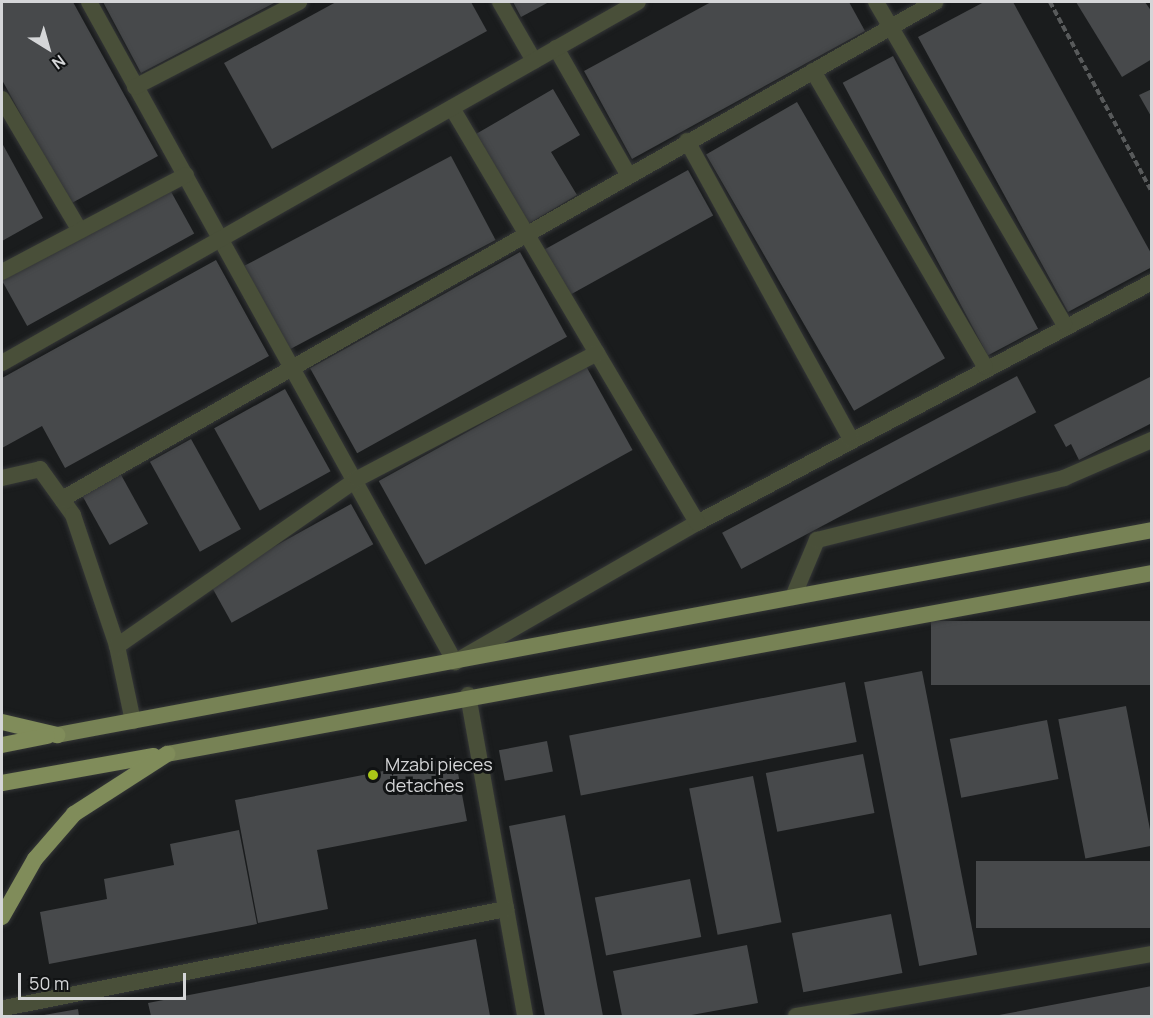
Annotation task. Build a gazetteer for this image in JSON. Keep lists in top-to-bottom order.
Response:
{
  "places": ["Mzabi pieces detaches"],
  "scale_bar": "50 m",
  "north": "bottom right"
}
